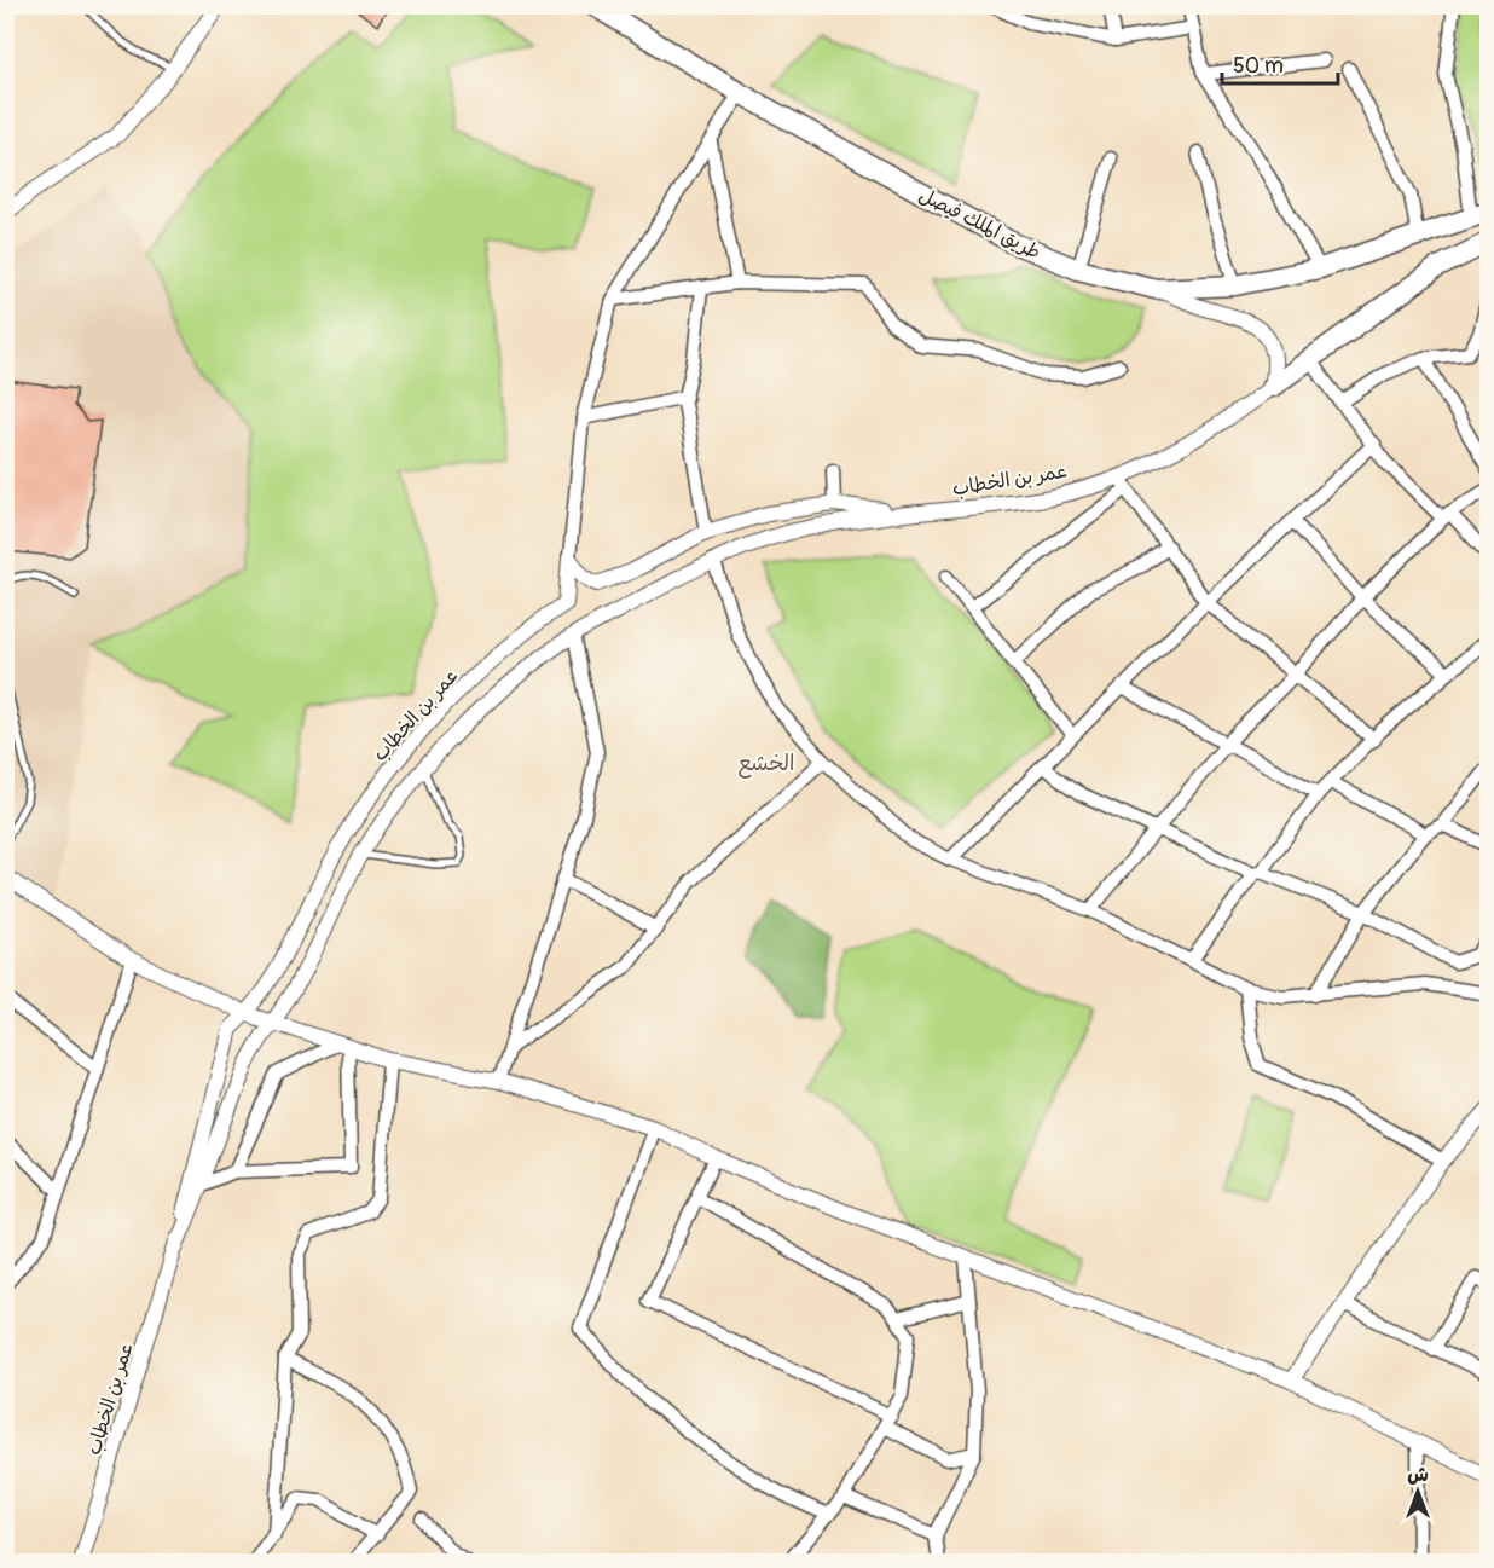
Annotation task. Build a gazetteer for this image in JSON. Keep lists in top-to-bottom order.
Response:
{
  "streets": {
    "main road": ["طريق الملك فيصل"],
    "street": ["عمر بن الخطاب"]
  },
  "districts": ["الخشع"],
  "scale_bar": "50 m",
  "north": "top"
}
